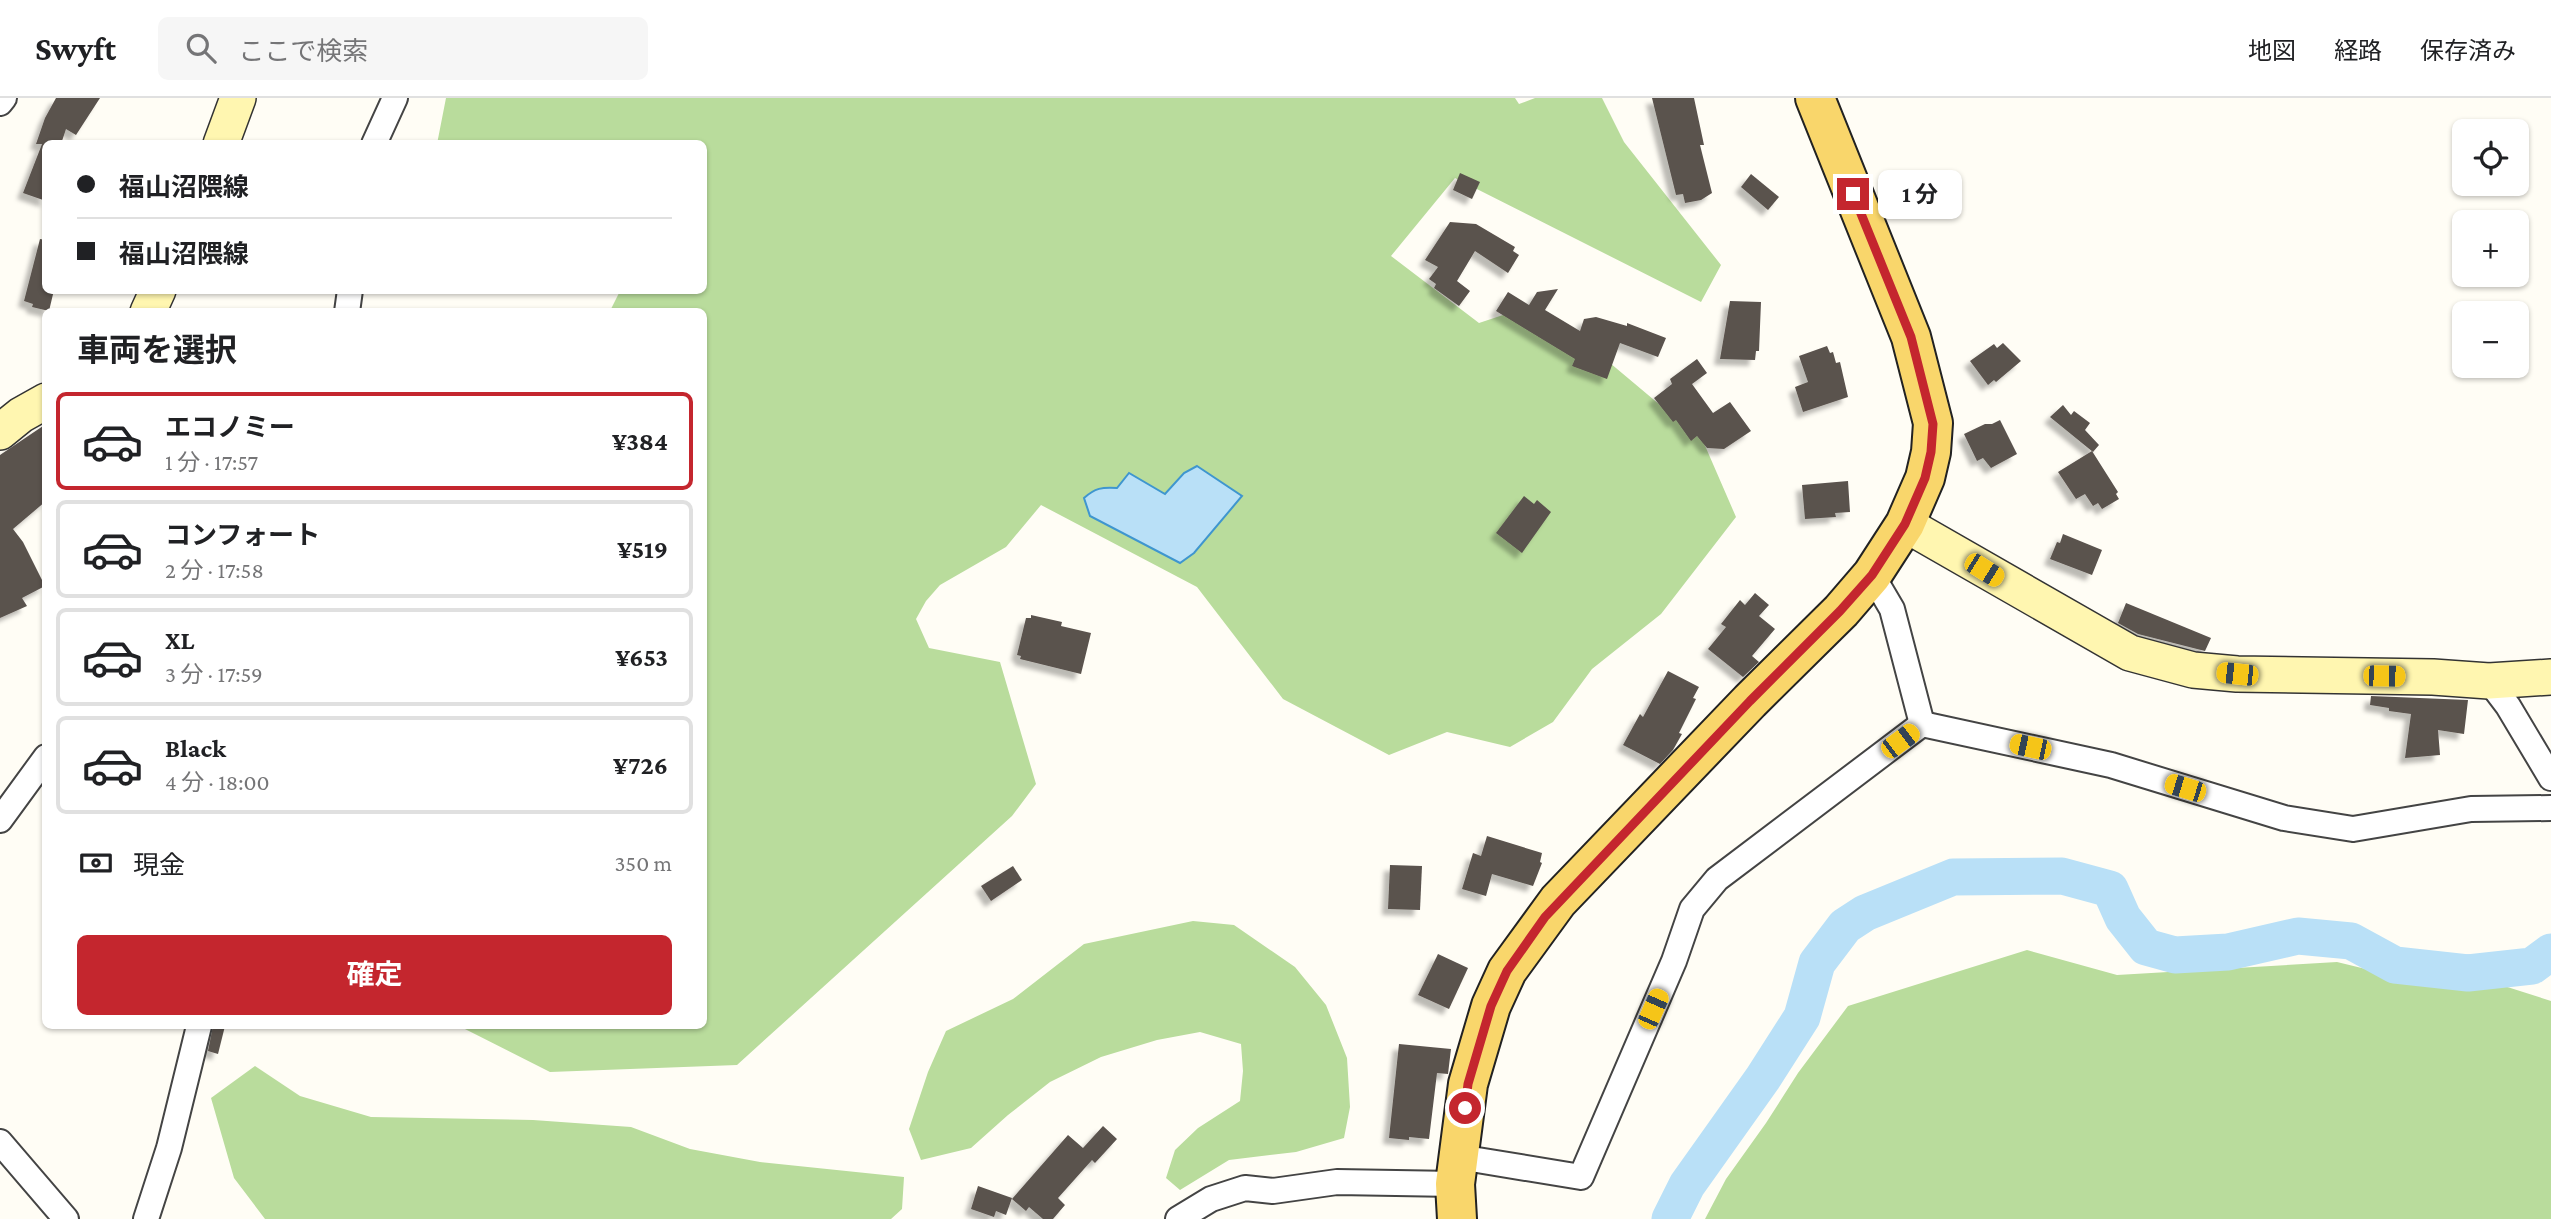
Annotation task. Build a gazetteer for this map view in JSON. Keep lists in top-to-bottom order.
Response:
{
  "page": {
    "header": "Swyft",
    "search": "ここで検索",
    "nav": ["地図", "経路", "保存済み"],
    "map_buttons": ["+", "−"],
    "banner": ["福山沼隈線", "福山沼隈線"],
    "bubble": "1 分",
    "heading": "車両を選択",
    "list": [
      {
        "name": "エコノミー",
        "note": "1 分 · 17:57",
        "value": "¥384"
      },
      {
        "name": "コンフォート",
        "note": "2 分 · 17:58",
        "value": "¥519"
      },
      {
        "name": "XL",
        "note": "3 分 · 17:59",
        "value": "¥653"
      },
      {
        "name": "Black",
        "note": "4 分 · 18:00",
        "value": "¥726"
      }
    ],
    "pay": ["現金", "350 m"],
    "buttons": "確定"
  }
}
